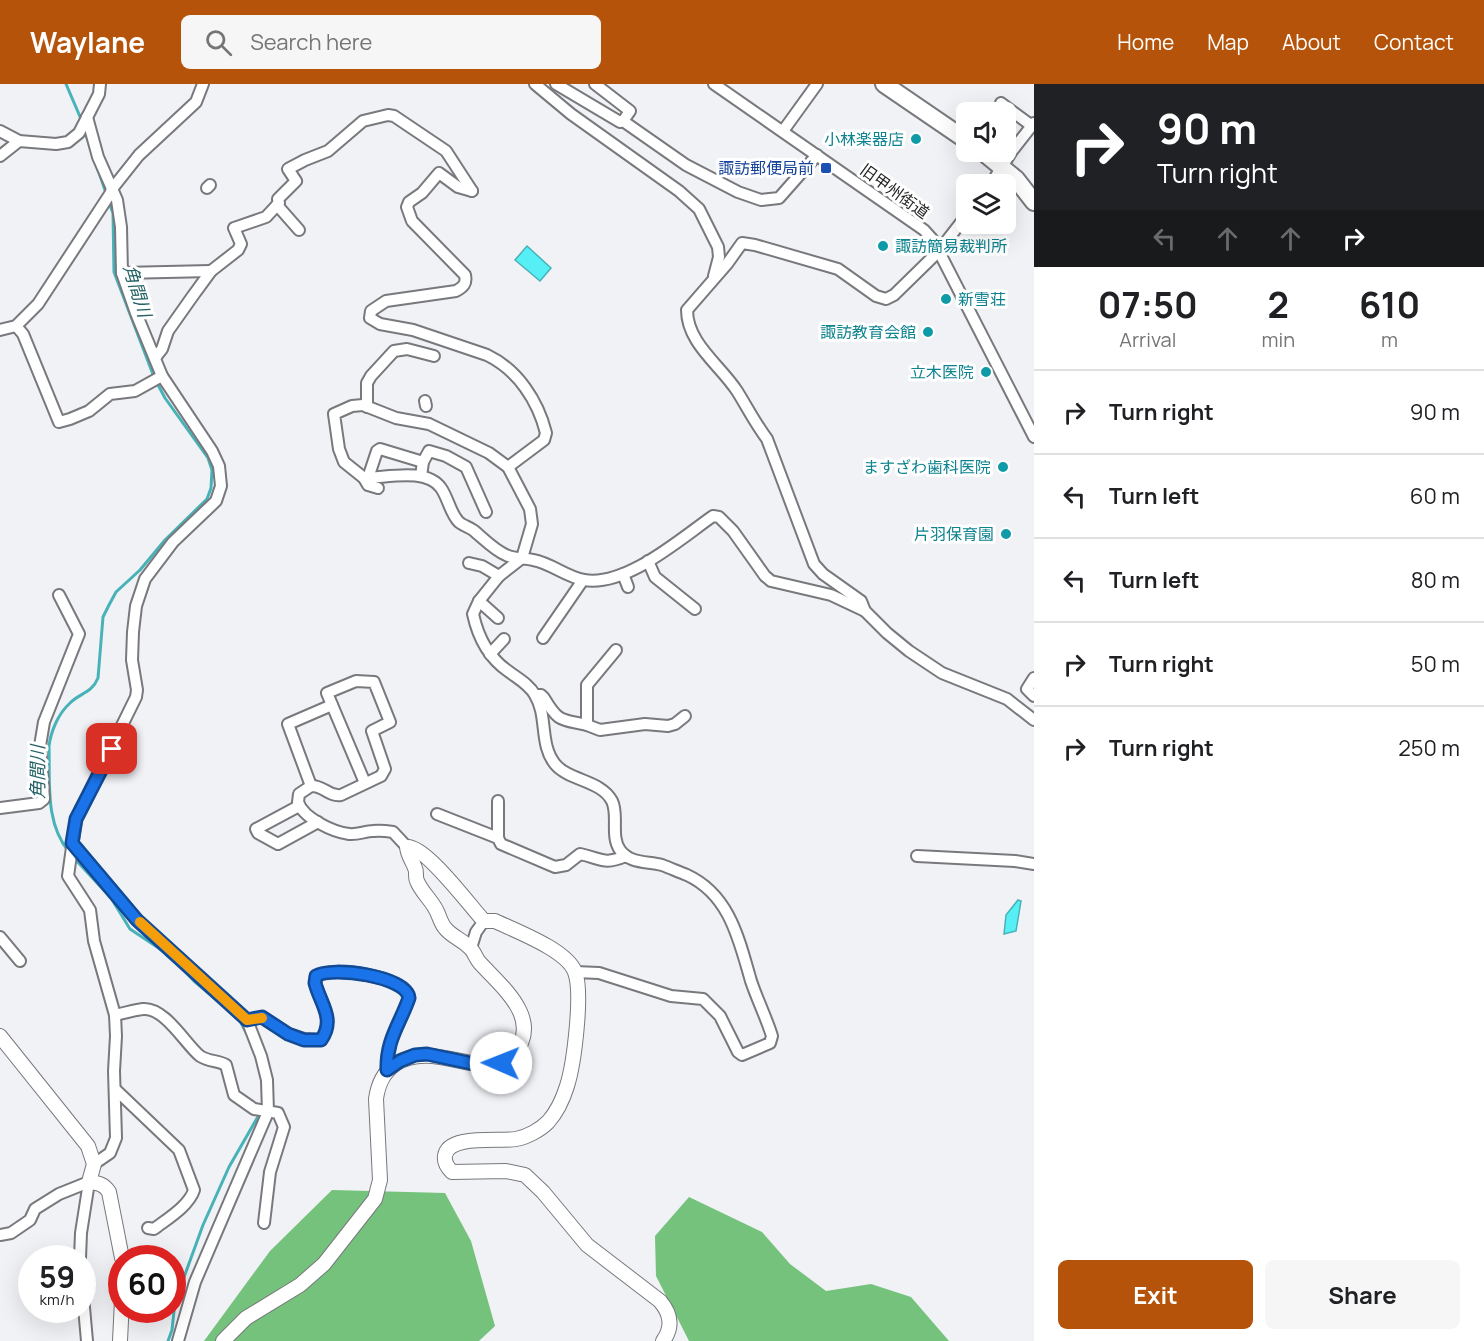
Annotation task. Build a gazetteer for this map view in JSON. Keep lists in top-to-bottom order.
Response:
{
  "streets": {
    "street": ["旧甲州街道"]
  },
  "water": ["角間川"],
  "places": {
    "other": [
      "小林楽器店",
      "諏訪簡易裁判所",
      "新雪荘",
      "諏訪教育会館",
      "立木医院",
      "ますざわ歯科医院",
      "片羽保育園"
    ],
    "transit": ["諏訪郵便局前"]
  },
  "page": {
    "header": "Waylane",
    "search": "Search here",
    "nav": [
      "Home",
      "Map",
      "About",
      "Contact"
    ],
    "turn": ["90 m", "Turn right"],
    "eta": [
      "07:50",
      "Arrival",
      "2",
      "min",
      "610",
      "m"
    ],
    "list": [
      {
        "name": "Turn right",
        "value": "90 m"
      },
      {
        "name": "Turn left",
        "value": "60 m"
      },
      {
        "name": "Turn left",
        "value": "80 m"
      },
      {
        "name": "Turn right",
        "value": "50 m"
      },
      {
        "name": "Turn right",
        "value": "250 m"
      }
    ],
    "speed": "59 km/h",
    "limit": "60",
    "buttons": ["Exit", "Share"]
  }
}
